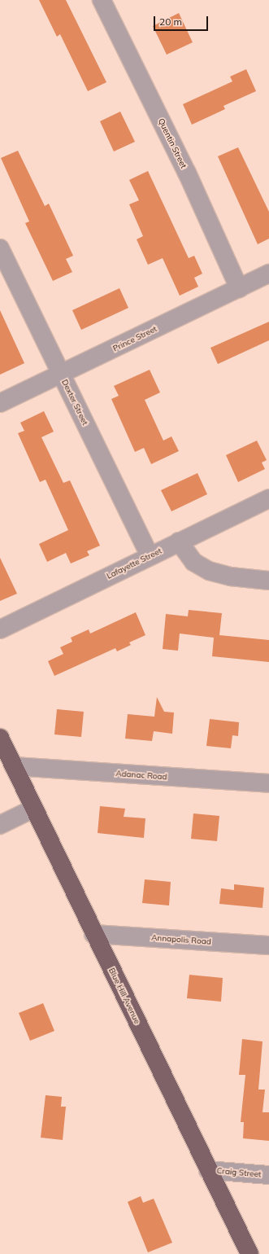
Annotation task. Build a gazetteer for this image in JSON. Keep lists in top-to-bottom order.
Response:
{
  "streets": {
    "highway": ["Blue Hill Avenue"],
    "street": [
      "Quentin Street",
      "Prince Street",
      "Dexter Street",
      "Lafayette Street",
      "Adanac Road",
      "Annapolis Road",
      "Craig Street"
    ]
  },
  "crossings": [
    ["Quentin Street", "Prince Street"],
    ["Prince Street", "Dexter Street"],
    ["Dexter Street", "Lafayette Street"],
    ["Adanac Road", "Blue Hill Avenue"],
    ["Annapolis Road", "Blue Hill Avenue"],
    ["Blue Hill Avenue", "Craig Street"]
  ],
  "scale_bar": "20 m"
}
